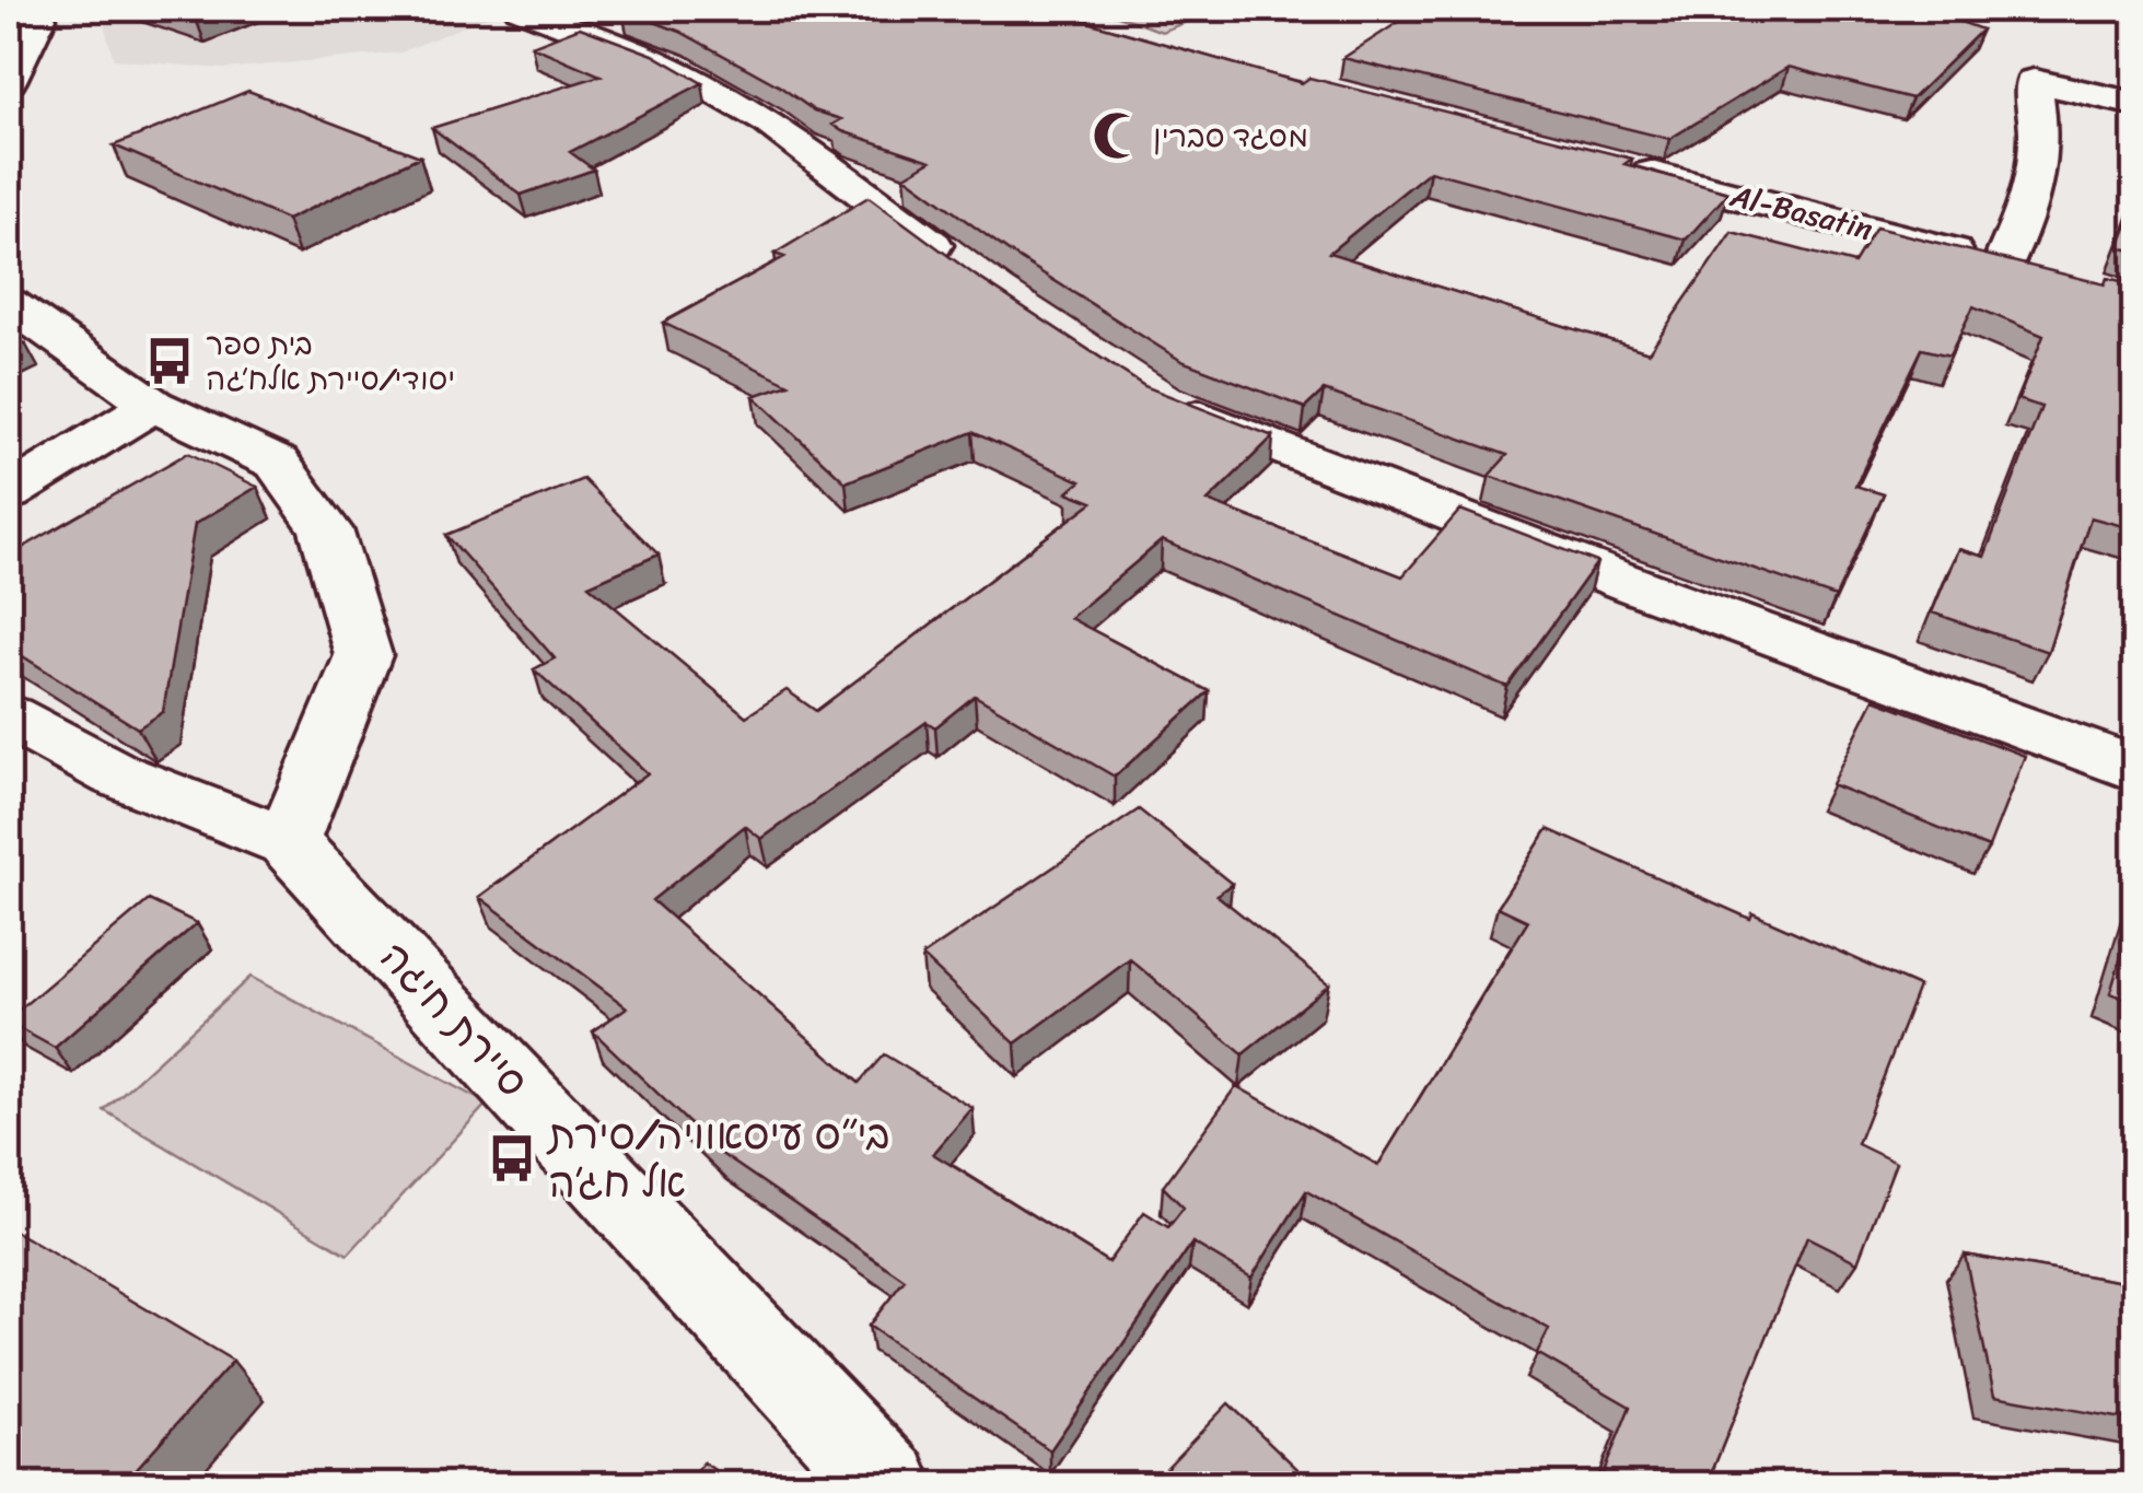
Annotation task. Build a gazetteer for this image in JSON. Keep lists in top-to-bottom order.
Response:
{
  "streets": {
    "street": ["Al-Basatin", "סיירת חיגה"]
  },
  "places": {
    "mosque": ["מסגד סברין"],
    "bus stop": ["בית ספר יסודי/סיירת אלח׳גה", "בי״ס עיסאוויה/סירת אל חג׳ה"]
  }
}
